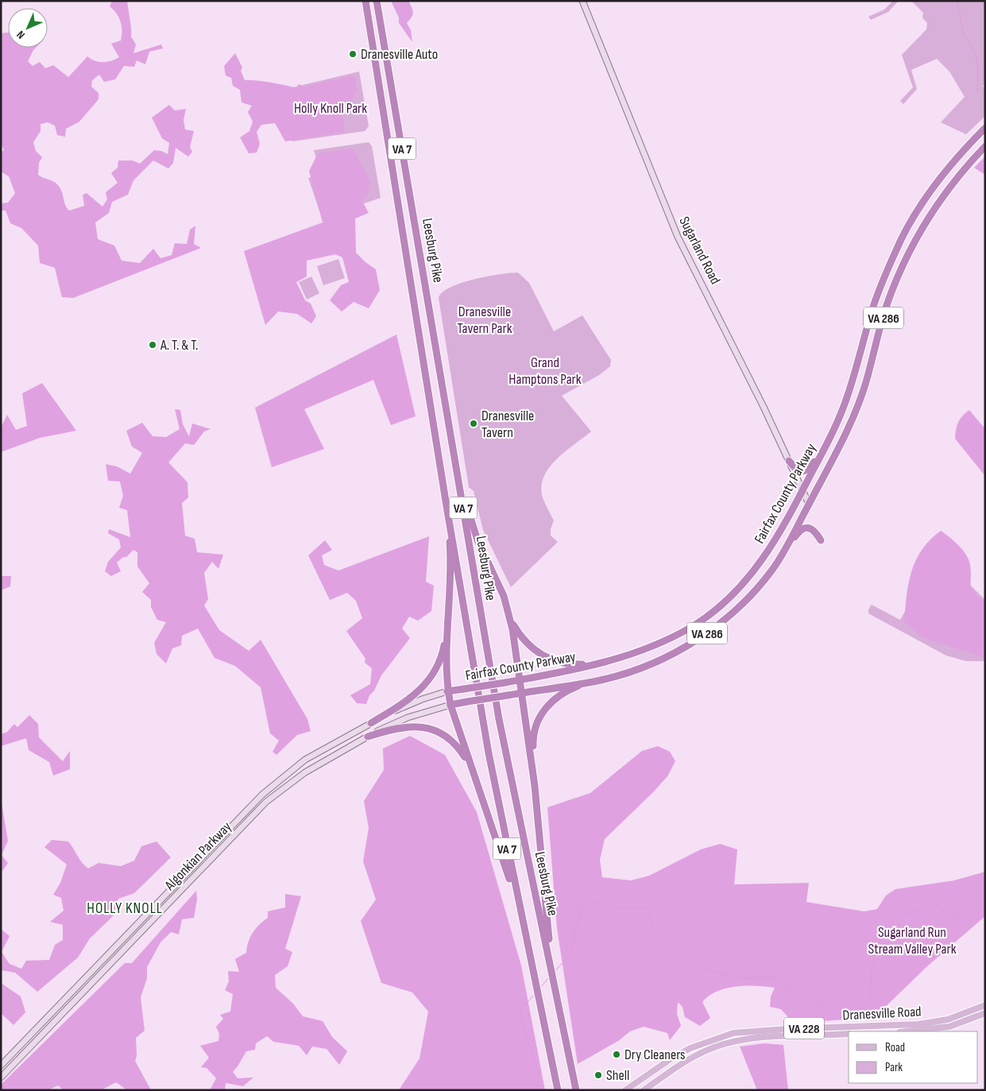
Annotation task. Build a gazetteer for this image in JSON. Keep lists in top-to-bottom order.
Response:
{
  "streets": {
    "highway": [
      "VA 7",
      "Leesburg Pike",
      "VA 286",
      "Fairfax County Parkway"
    ],
    "main road": [
      "Sugarland Road",
      "Algonkian Parkway",
      "Dranesville Road",
      "VA 228"
    ]
  },
  "crossings": [
    ["Sugarland Road", "Fairfax County Parkway"],
    ["Fairfax County Parkway", "Algonkian Parkway"]
  ],
  "districts": ["HOLLY KNOLL"],
  "parks": [
    "Holly Knoll Park",
    "Dranesville Tavern Park",
    "Grand Hamptons Park",
    "Sugarland Run Stream Valley Park"
  ],
  "places": [
    "Dranesville Auto",
    "A. T. & T.",
    "Dranesville Tavern",
    "Dry Cleaners",
    "Shell"
  ],
  "legend": ["Road", "Park"],
  "north": "bottom left"
}
